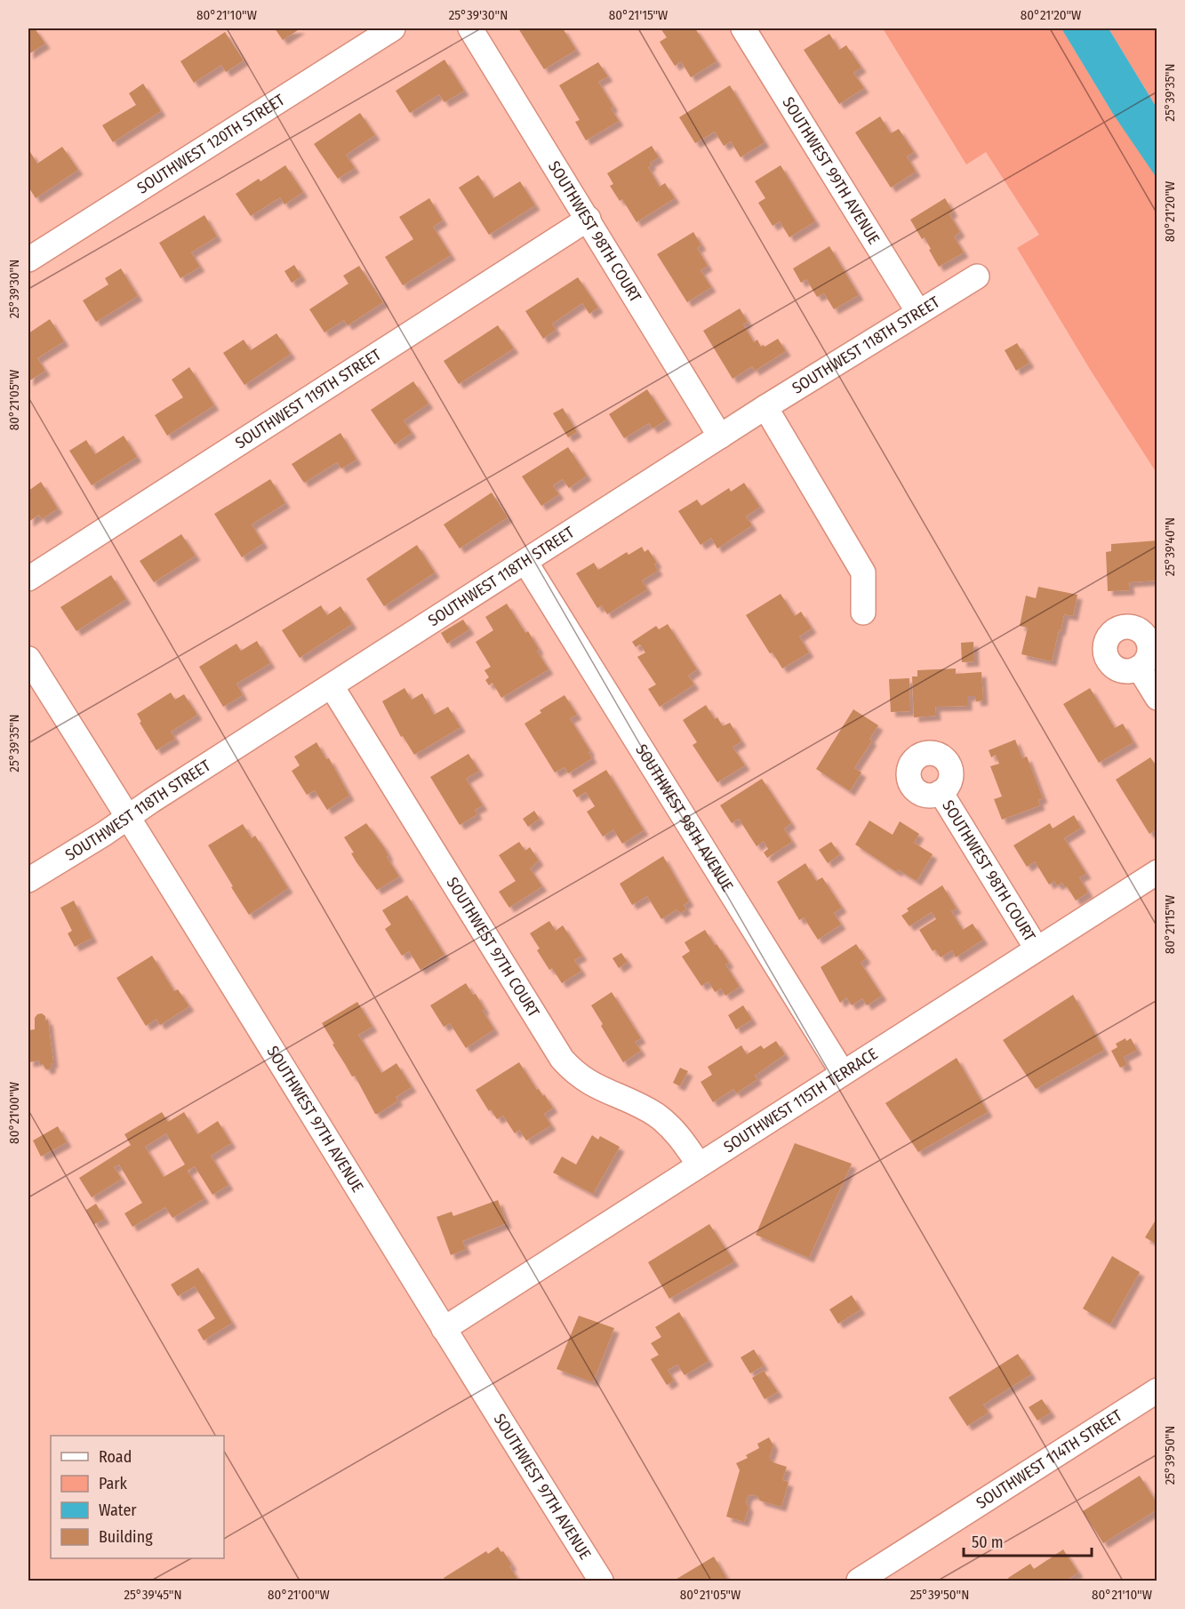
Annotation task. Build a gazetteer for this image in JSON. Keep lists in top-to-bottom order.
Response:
{
  "streets": {
    "street": [
      "SOUTHWEST 120TH STREET",
      "SOUTHWEST 99TH AVENUE",
      "SOUTHWEST 98TH COURT",
      "SOUTHWEST 118TH STREET",
      "SOUTHWEST 119TH STREET",
      "SOUTHWEST 98TH AVENUE",
      "SOUTHWEST 97TH COURT",
      "SOUTHWEST 115TH TERRACE",
      "SOUTHWEST 97TH AVENUE",
      "SOUTHWEST 114TH STREET"
    ]
  },
  "crossings": [
    ["SOUTHWEST 99TH AVENUE", "SOUTHWEST 118TH STREET"],
    ["SOUTHWEST 98TH COURT", "SOUTHWEST 118TH STREET"],
    ["SOUTHWEST 98TH COURT", "SOUTHWEST 119TH STREET"],
    ["SOUTHWEST 98TH COURT", "SOUTHWEST 115TH TERRACE"],
    ["SOUTHWEST 118TH STREET", "SOUTHWEST 98TH AVENUE"],
    ["SOUTHWEST 118TH STREET", "SOUTHWEST 97TH COURT"],
    ["SOUTHWEST 118TH STREET", "SOUTHWEST 97TH AVENUE"],
    ["SOUTHWEST 98TH AVENUE", "SOUTHWEST 115TH TERRACE"],
    ["SOUTHWEST 97TH COURT", "SOUTHWEST 115TH TERRACE"],
    ["SOUTHWEST 115TH TERRACE", "SOUTHWEST 97TH AVENUE"]
  ],
  "legend": [
    "Road",
    "Park",
    "Water",
    "Building"
  ],
  "scale_bar": "50 m",
  "coordinates": [
    "80°21'10\"W",
    "25°39'30\"N",
    "80°21'15\"W",
    "80°21'20\"W",
    "25°39'35\"N",
    "80°21'05\"W",
    "25°39'40\"N",
    "80°21'00\"W",
    "25°39'50\"N",
    "25°39'45\"N"
  ]
}
